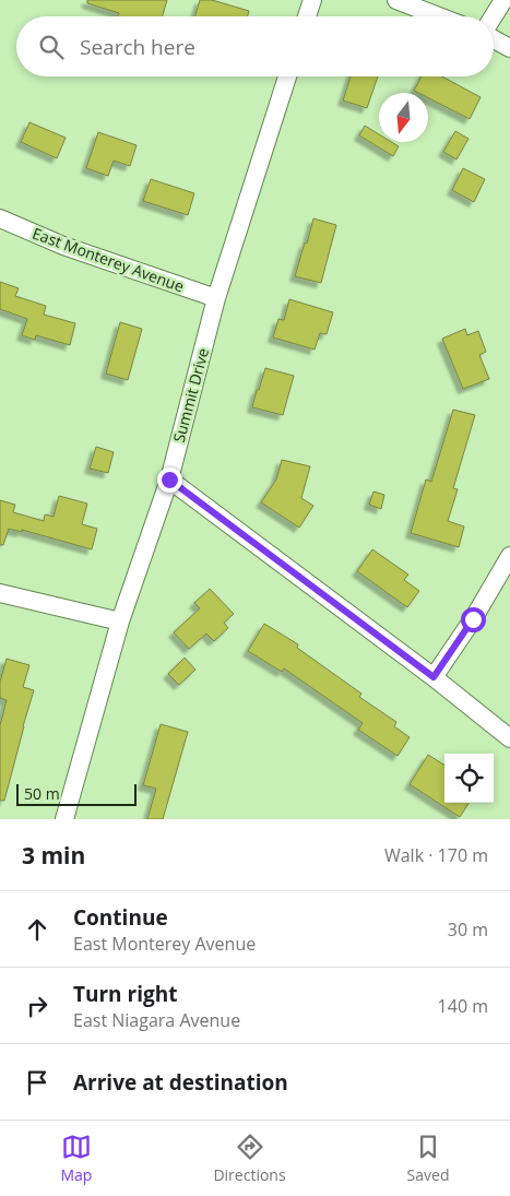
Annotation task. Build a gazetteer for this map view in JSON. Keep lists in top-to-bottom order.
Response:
{
  "streets": {
    "street": ["East Monterey Avenue", "Summit Drive"]
  },
  "crossings": [
    ["East Monterey Avenue", "Summit Drive"]
  ],
  "scale_bar": "50 m",
  "north": "bottom",
  "page": {
    "search": "Search here",
    "scale": "50 m",
    "heading": ["3 min", "Walk · 170 m"],
    "list": [
      ["Continue", "East Monterey Avenue", "30 m"],
      ["Turn right", "East Niagara Avenue", "140 m"],
      "Arrive at destination"
    ],
    "nav": ["Map", "Directions", "Saved"]
  }
}
